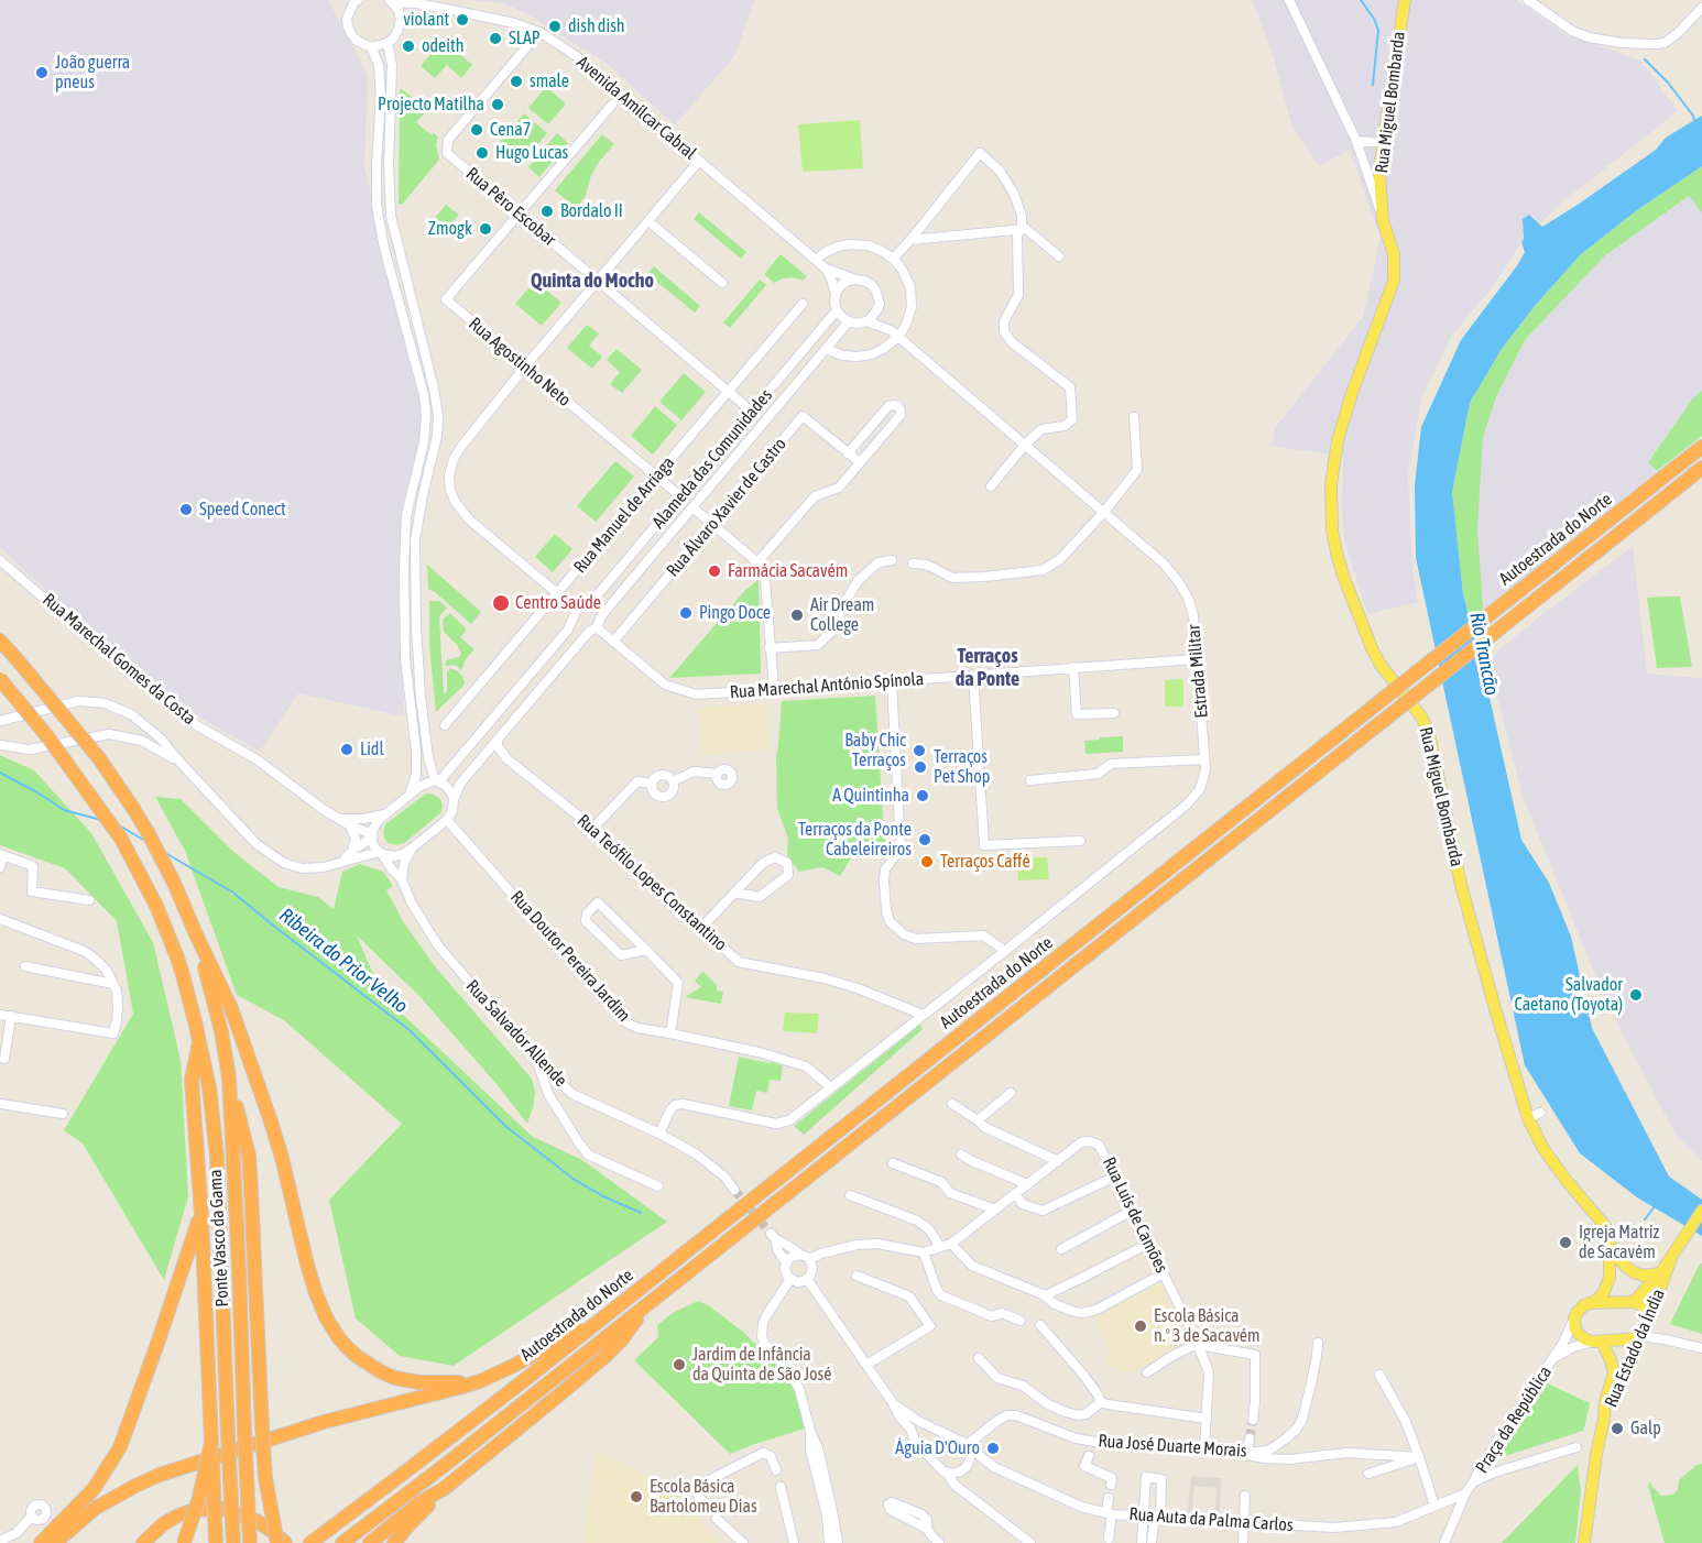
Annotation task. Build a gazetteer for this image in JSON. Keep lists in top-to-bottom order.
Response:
{
  "streets": {
    "highway": ["Autoestrada do Norte", "Ponte Vasco da Gama"],
    "main road": ["Rua Miguel Bombarda", "Rua Estado da Índia", "Praça da República"],
    "street": [
      "Avenida Amílcar Cabral",
      "Rua Pêro Escobar",
      "Rua Agostinho Neto",
      "Alameda das Comunidades",
      "Rua Álvaro Xavier de Castro",
      "Rua Manuel de Arriaga",
      "Rua Marechal Gomes da Costa",
      "Estrada Militar",
      "Rua Marechal António Spínola",
      "Rua Teófilo Lopes Constantino",
      "Rua Doutor Pereira Jardim",
      "Rua Salvador Allende",
      "Rua Luís de Camões",
      "Rua José Duarte Morais",
      "Rua Auta da Palma Carlos"
    ]
  },
  "crossings": [
    ["Rua Miguel Bombarda", "Praça da República"],
    ["Avenida Amílcar Cabral", "Rua Pêro Escobar"],
    ["Rua Pêro Escobar", "Rua Agostinho Neto"],
    ["Rua Pêro Escobar", "Alameda das Comunidades"],
    ["Rua Pêro Escobar", "Rua Manuel de Arriaga"],
    ["Rua Agostinho Neto", "Alameda das Comunidades"],
    ["Rua Agostinho Neto", "Rua Manuel de Arriaga"],
    ["Alameda das Comunidades", "Estrada Militar"],
    ["Alameda das Comunidades", "Rua Marechal António Spínola"],
    ["Alameda das Comunidades", "Rua Teófilo Lopes Constantino"],
    ["Alameda das Comunidades", "Rua Doutor Pereira Jardim"],
    ["Rua Álvaro Xavier de Castro", "Rua Marechal António Spínola"],
    ["Rua Marechal Gomes da Costa", "Rua Salvador Allende"],
    ["Estrada Militar", "Rua Marechal António Spínola"],
    ["Estrada Militar", "Rua Teófilo Lopes Constantino"],
    ["Estrada Militar", "Rua Doutor Pereira Jardim"],
    ["Estrada Militar", "Rua Salvador Allende"],
    ["Rua Luís de Camões", "Rua José Duarte Morais"],
    ["Rua Estado da Índia", "Praça da República"],
    ["Praça da República", "Rua Auta da Palma Carlos"],
    ["Rua José Duarte Morais", "Rua Auta da Palma Carlos"]
  ],
  "districts": ["Quinta do Mocho", "Terraços da Ponte"],
  "water": ["Rio Trancão", "Ribeira do Prior Velho"],
  "places": [
    "violant",
    "dish dish",
    "SLAP",
    "odeith",
    "João guerra pneus",
    "smale",
    "Projecto Matilha",
    "Cena7",
    "Hugo Lucas",
    "Bordalo II",
    "Zmogk",
    "Speed Conect",
    "Farmácia Sacavém",
    "Centro Saúde",
    "Pingo Doce",
    "Air Dream College",
    "Lidl",
    "Baby Chic Terraços",
    "Terraços Pet Shop",
    "A Quintinha",
    "Terraços da Ponte Cabeleireiros",
    "Terraços Caffé",
    "Salvador Caetano (Toyota)",
    "Igreja Matriz de Sacavém",
    "Escola Básica n.º 3 de Sacavém",
    "Jardim de Infância da Quinta de São José",
    "Galp",
    "Águia D'Ouro",
    "Escola Básica Bartolomeu Dias"
  ]
}
